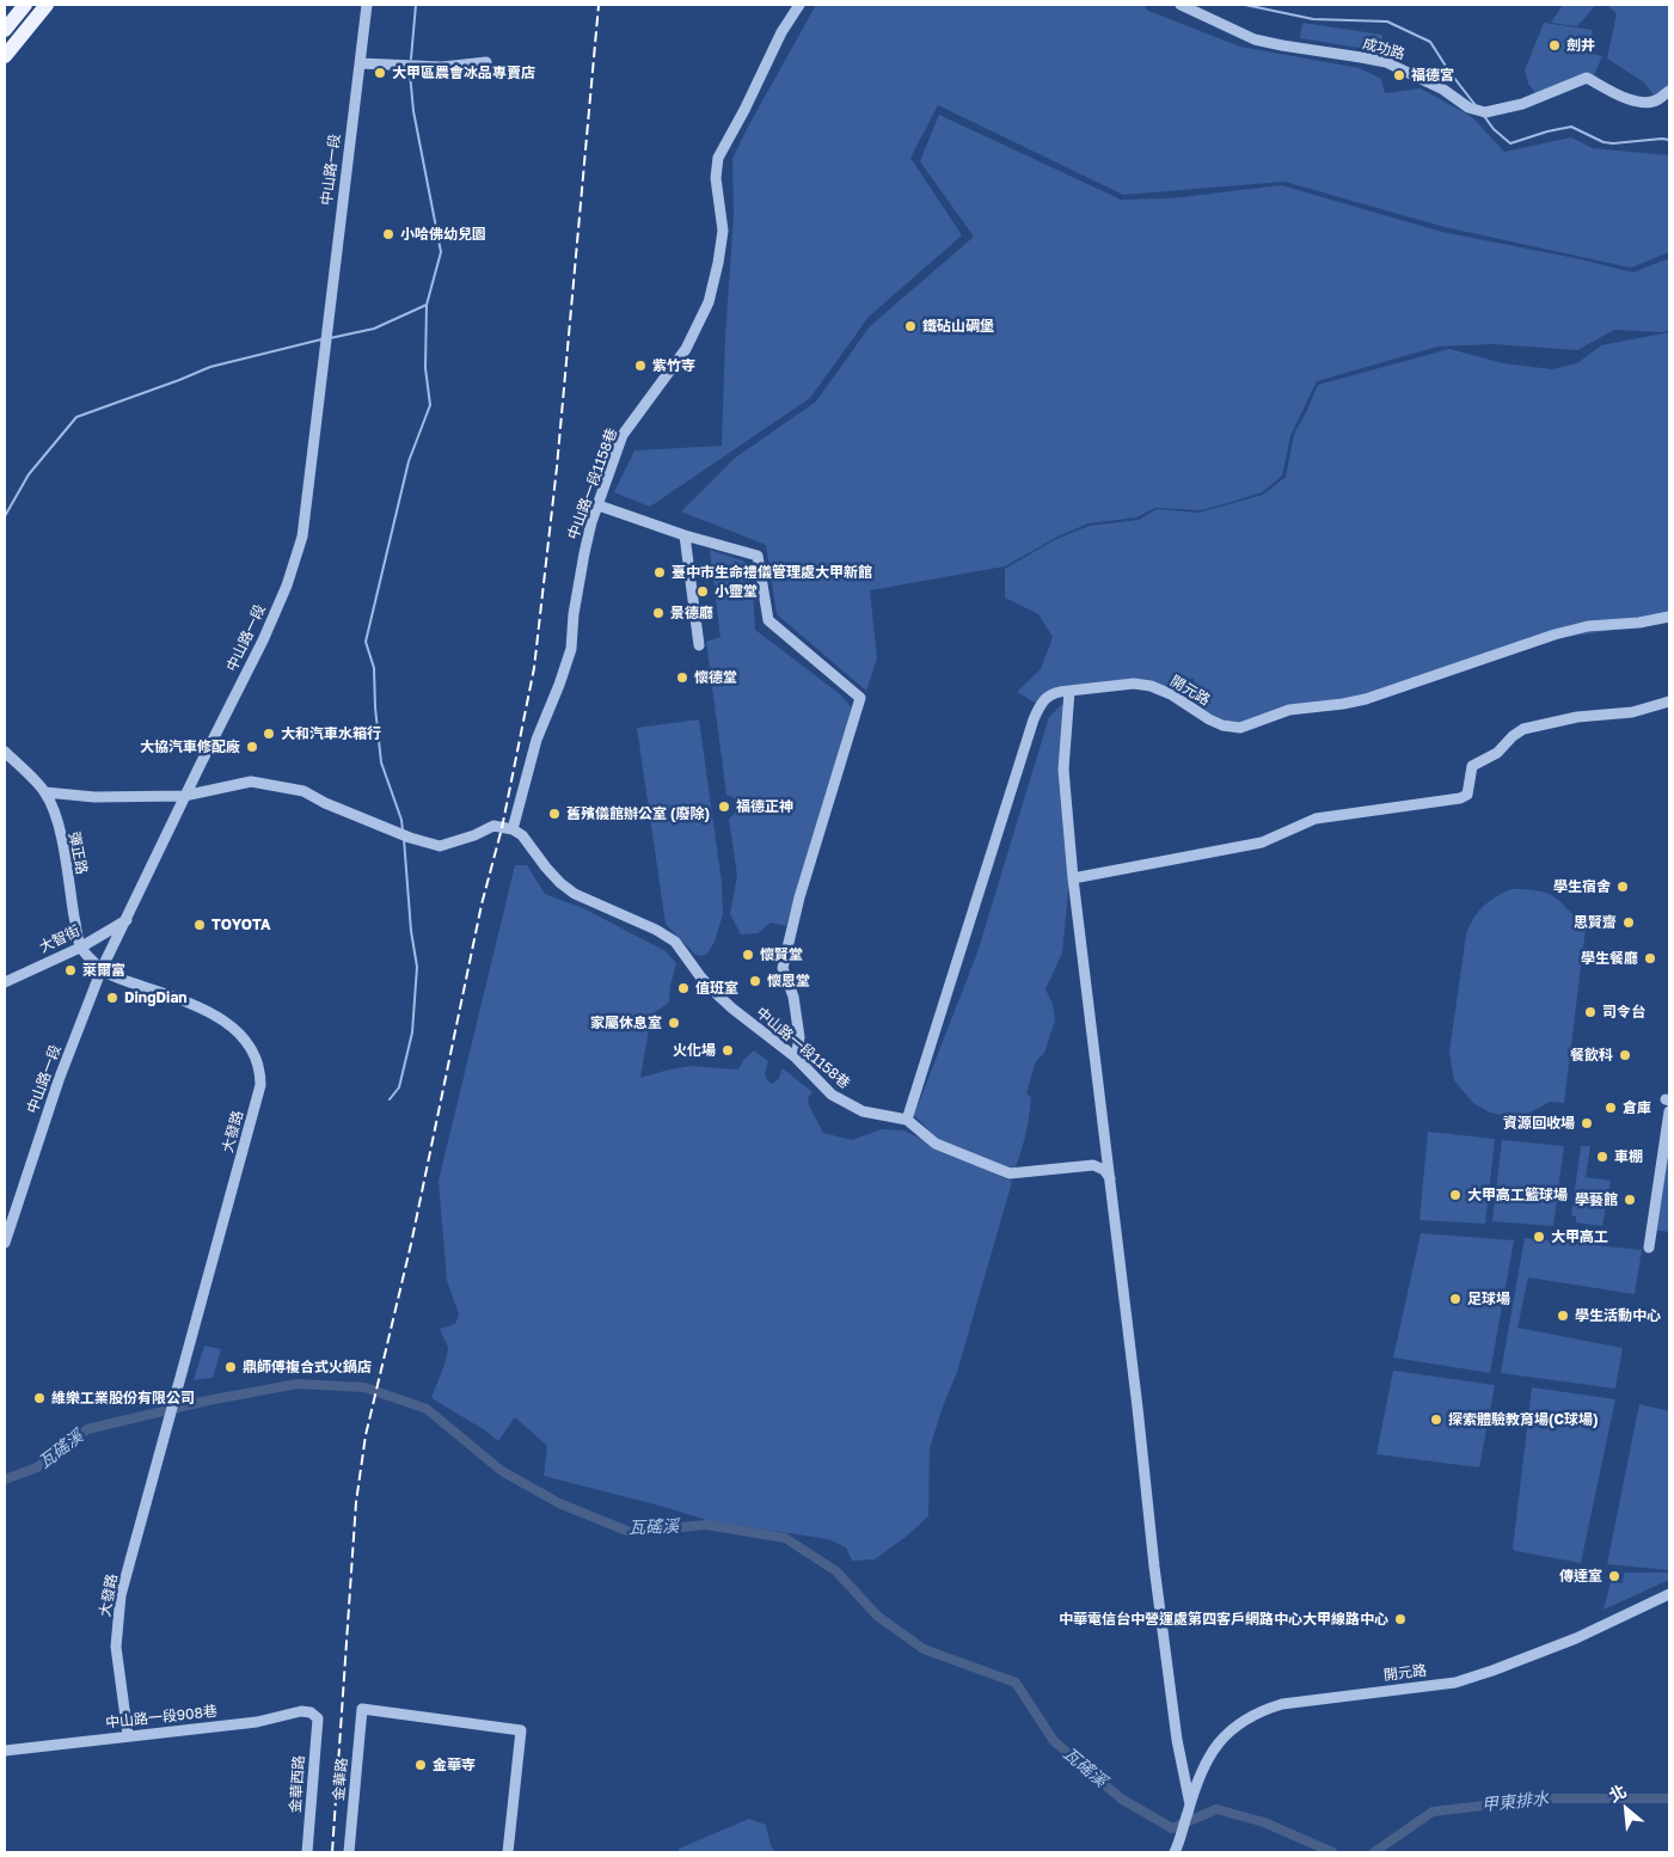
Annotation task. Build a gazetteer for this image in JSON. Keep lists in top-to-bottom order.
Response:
{
  "streets": {
    "street": [
      "成功路",
      "中山路一段",
      "中山路一段1158巷",
      "開元路",
      "彈正路",
      "大智街",
      "大發路",
      "中山路一段908巷",
      "金華路",
      "金華西路"
    ]
  },
  "crossings": [
    ["中山路一段", "大智街"],
    ["中山路一段", "大發路"],
    ["中山路一段1158巷", "開元路"],
    ["彈正路", "大智街"],
    ["大發路", "中山路一段908巷"],
    ["中山路一段908巷", "金華西路"]
  ],
  "water": ["瓦磘溪", "甲東排水"],
  "places": [
    "劍井",
    "大甲區農會冰品專賣店",
    "福德宮",
    "小哈佛幼兒園",
    "鐵砧山碉堡",
    "紫竹寺",
    "臺中市生命禮儀管理處大甲新館",
    "小靈堂",
    "景德廳",
    "懷德堂",
    "大和汽車水箱行",
    "大協汽車修配廠",
    "福德正神",
    "舊殯儀館辦公室 (廢除)",
    "學生宿舍",
    "思賢齋",
    "TOYOTA",
    "懷賢堂",
    "學生餐廳",
    "萊爾富",
    "懷恩堂",
    "值班室",
    "DingDian",
    "司令台",
    "家屬休息室",
    "火化場",
    "餐飲科",
    "倉庫",
    "資源回收場",
    "車棚",
    "大甲高工籃球場",
    "學藝館",
    "大甲高工",
    "足球場",
    "學生活動中心",
    "鼎師傅複合式火鍋店",
    "維樂工業股份有限公司",
    "探索體驗教育場(C球場)",
    "傳達室",
    "中華電信台中營運處第四客戶網路中心大甲線路中心",
    "金華寺"
  ],
  "north": "top left"
}
